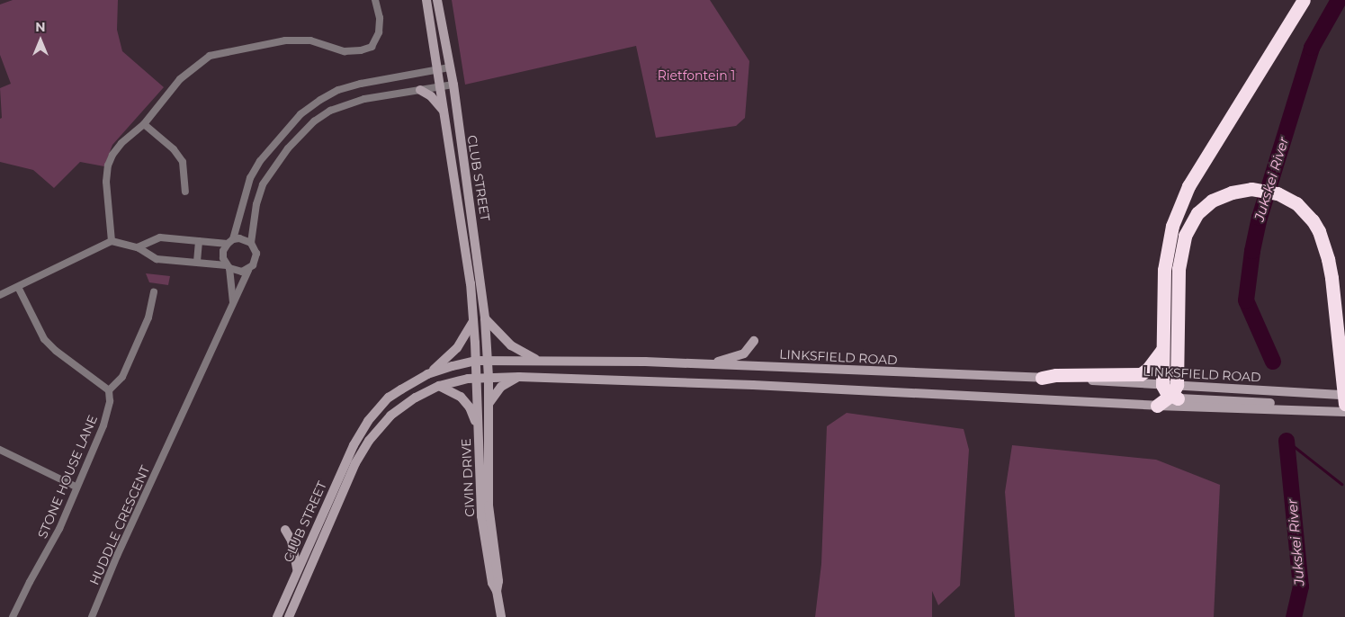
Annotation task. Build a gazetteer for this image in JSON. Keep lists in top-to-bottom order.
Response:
{
  "streets": {
    "main road": ["CLUB STREET", "LINKSFIELD ROAD", "CIVIN DRIVE"],
    "street": ["STONE HOUSE LANE", "HUDDLE CRESCENT"]
  },
  "crossings": [
    ["CLUB STREET", "LINKSFIELD ROAD"],
    ["CLUB STREET", "CIVIN DRIVE"],
    ["LINKSFIELD ROAD", "CIVIN DRIVE"]
  ],
  "water": ["Jukskei River"],
  "parks": ["Rietfontein 1"],
  "north": "top"
}
